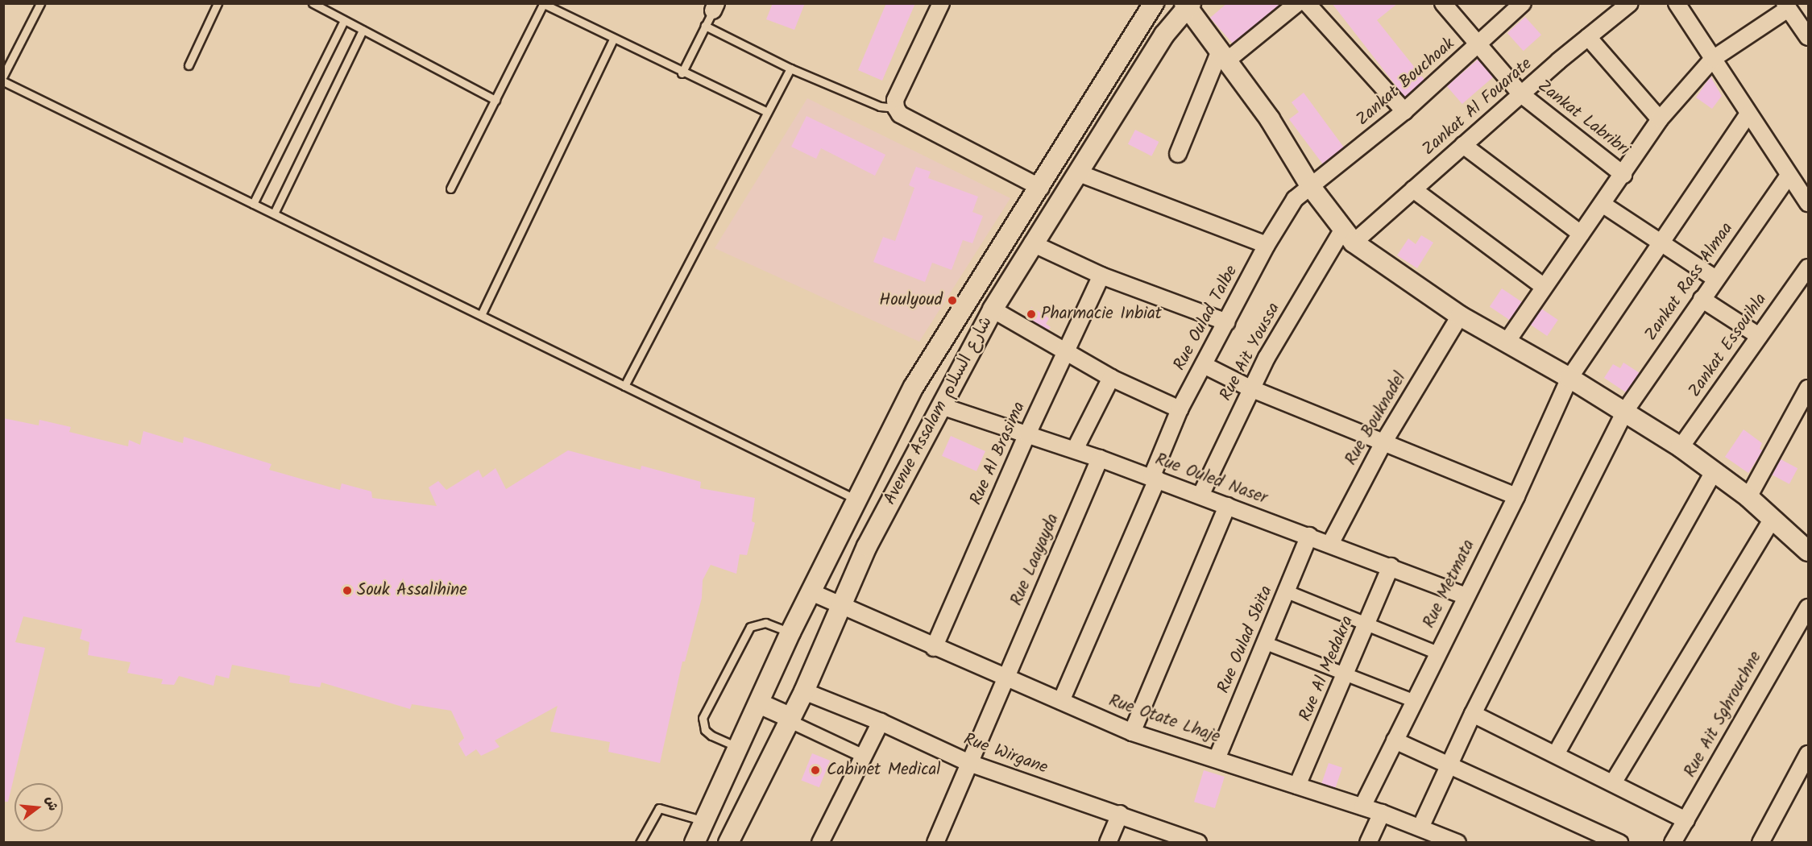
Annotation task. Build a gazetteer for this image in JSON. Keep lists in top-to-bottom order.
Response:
{
  "streets": {
    "street": [
      "Zankat Bouchoak",
      "Zankat Al Fouarate",
      "Zankat Labribri",
      "Zankat Rass Almaa",
      "Rue Oulad Talbe",
      "Zankat Essouihla",
      "Rue Ait Youssa",
      "Avenue Assalam شارع السلام",
      "Rue Bouknadel",
      "Rue Al Brasima",
      "Rue Ouled Naser",
      "Rue Laayayda",
      "Rue Metmata",
      "Rue Oulad Sbita",
      "Rue Al Medakra",
      "Rue Ait Sghrouchne",
      "Rue Otate Lhaje",
      "Rue Wirgane"
    ]
  },
  "crossings": [
    ["Zankat Bouchoak", "Zankat Labribri"],
    ["Zankat Bouchoak", "Rue Oulad Talbe"],
    ["Zankat Al Fouarate", "Zankat Labribri"],
    ["Zankat Al Fouarate", "Rue Ait Youssa"],
    ["Zankat Rass Almaa", "Rue Otate Lhaje"],
    ["Rue Oulad Talbe", "Rue Ouled Naser"],
    ["Rue Oulad Talbe", "Rue Otate Lhaje"],
    ["Rue Ait Youssa", "Rue Ouled Naser"],
    ["Avenue Assalam شارع السلام", "Rue Ouled Naser"],
    ["Avenue Assalam شارع السلام", "Rue Otate Lhaje"],
    ["Avenue Assalam شارع السلام", "Rue Wirgane"],
    ["Rue Bouknadel", "Rue Ouled Naser"],
    ["Rue Al Brasima", "Rue Ouled Naser"],
    ["Rue Al Brasima", "Rue Otate Lhaje"],
    ["Rue Ouled Naser", "Rue Laayayda"],
    ["Rue Ouled Naser", "Rue Metmata"],
    ["Rue Ouled Naser", "Rue Oulad Sbita"],
    ["Rue Ouled Naser", "Rue Al Medakra"],
    ["Rue Laayayda", "Rue Otate Lhaje"],
    ["Rue Laayayda", "Rue Wirgane"],
    ["Rue Metmata", "Rue Otate Lhaje"],
    ["Rue Oulad Sbita", "Rue Otate Lhaje"],
    ["Rue Al Medakra", "Rue Otate Lhaje"]
  ],
  "places": [
    "Houlyoud",
    "Pharmacie Inbiat",
    "Souk Assalihine",
    "Cabinet Medical"
  ],
  "north": "right"
}
